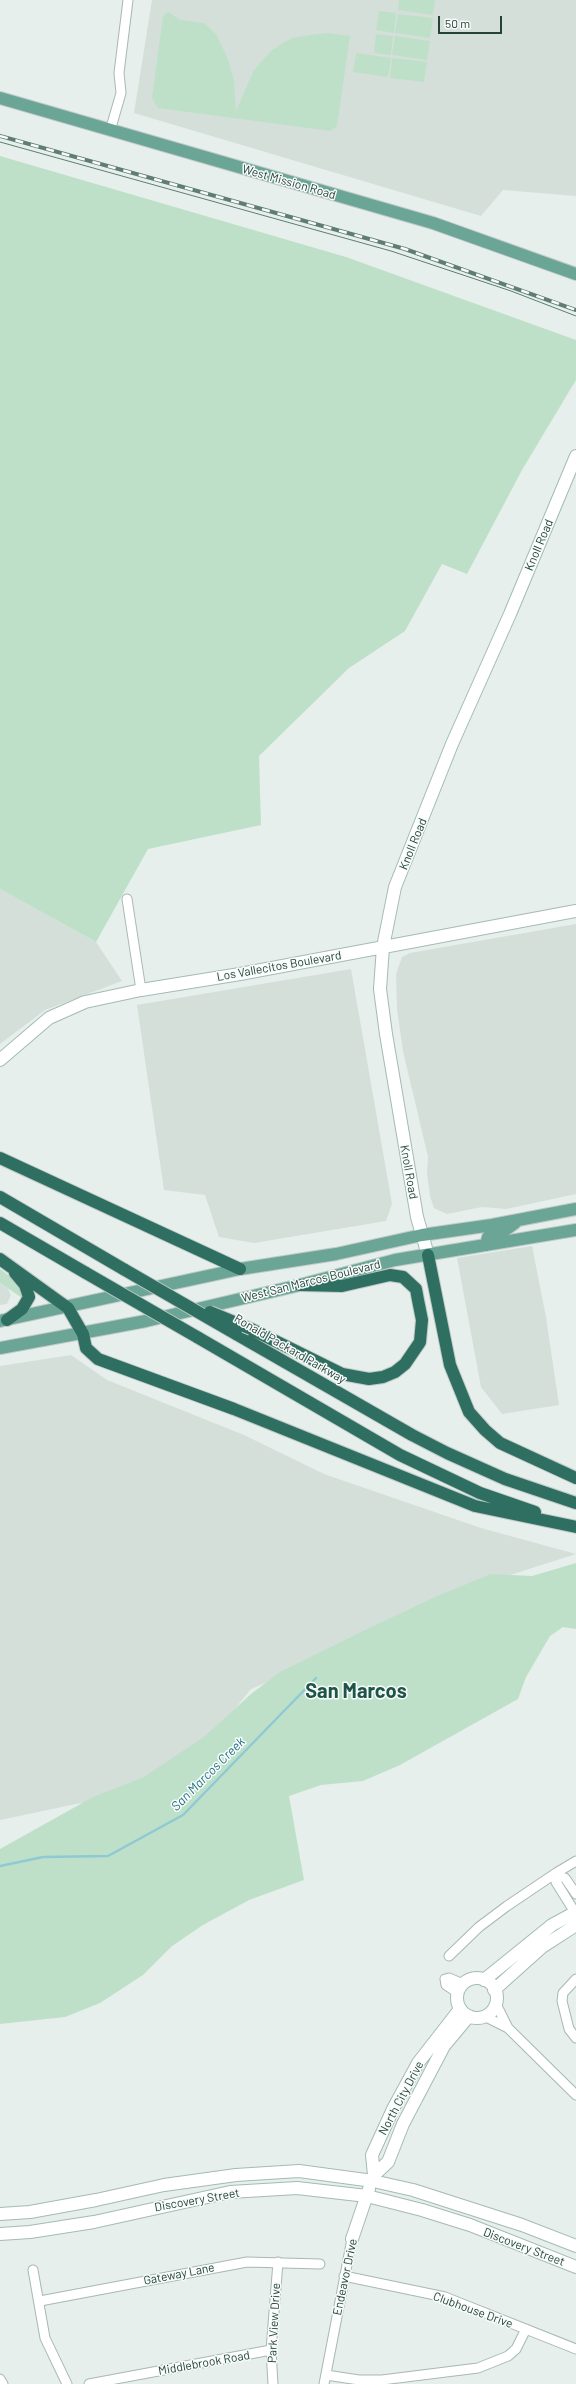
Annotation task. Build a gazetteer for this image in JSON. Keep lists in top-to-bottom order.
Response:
{
  "streets": {
    "highway": ["Ronald Packard Parkway"],
    "main road": [
      "West Mission Road",
      "Knoll Road",
      "Los Vallecitos Boulevard",
      "West San Marcos Boulevard",
      "North City Drive",
      "Discovery Street",
      "Endeavor Drive"
    ],
    "street": [
      "Gateway Lane",
      "Clubhouse Drive",
      "Park View Drive",
      "Middlebrook Road"
    ]
  },
  "crossings": [
    ["Knoll Road", "Los Vallecitos Boulevard"],
    ["Knoll Road", "West San Marcos Boulevard"],
    ["North City Drive", "Discovery Street"],
    ["North City Drive", "Endeavor Drive"],
    ["Discovery Street", "Endeavor Drive"],
    ["Gateway Lane", "Park View Drive"],
    ["Endeavor Drive", "Clubhouse Drive"],
    ["Park View Drive", "Middlebrook Road"]
  ],
  "districts": ["San Marcos"],
  "water": ["San Marcos Creek"],
  "scale_bar": "50 m"
}
